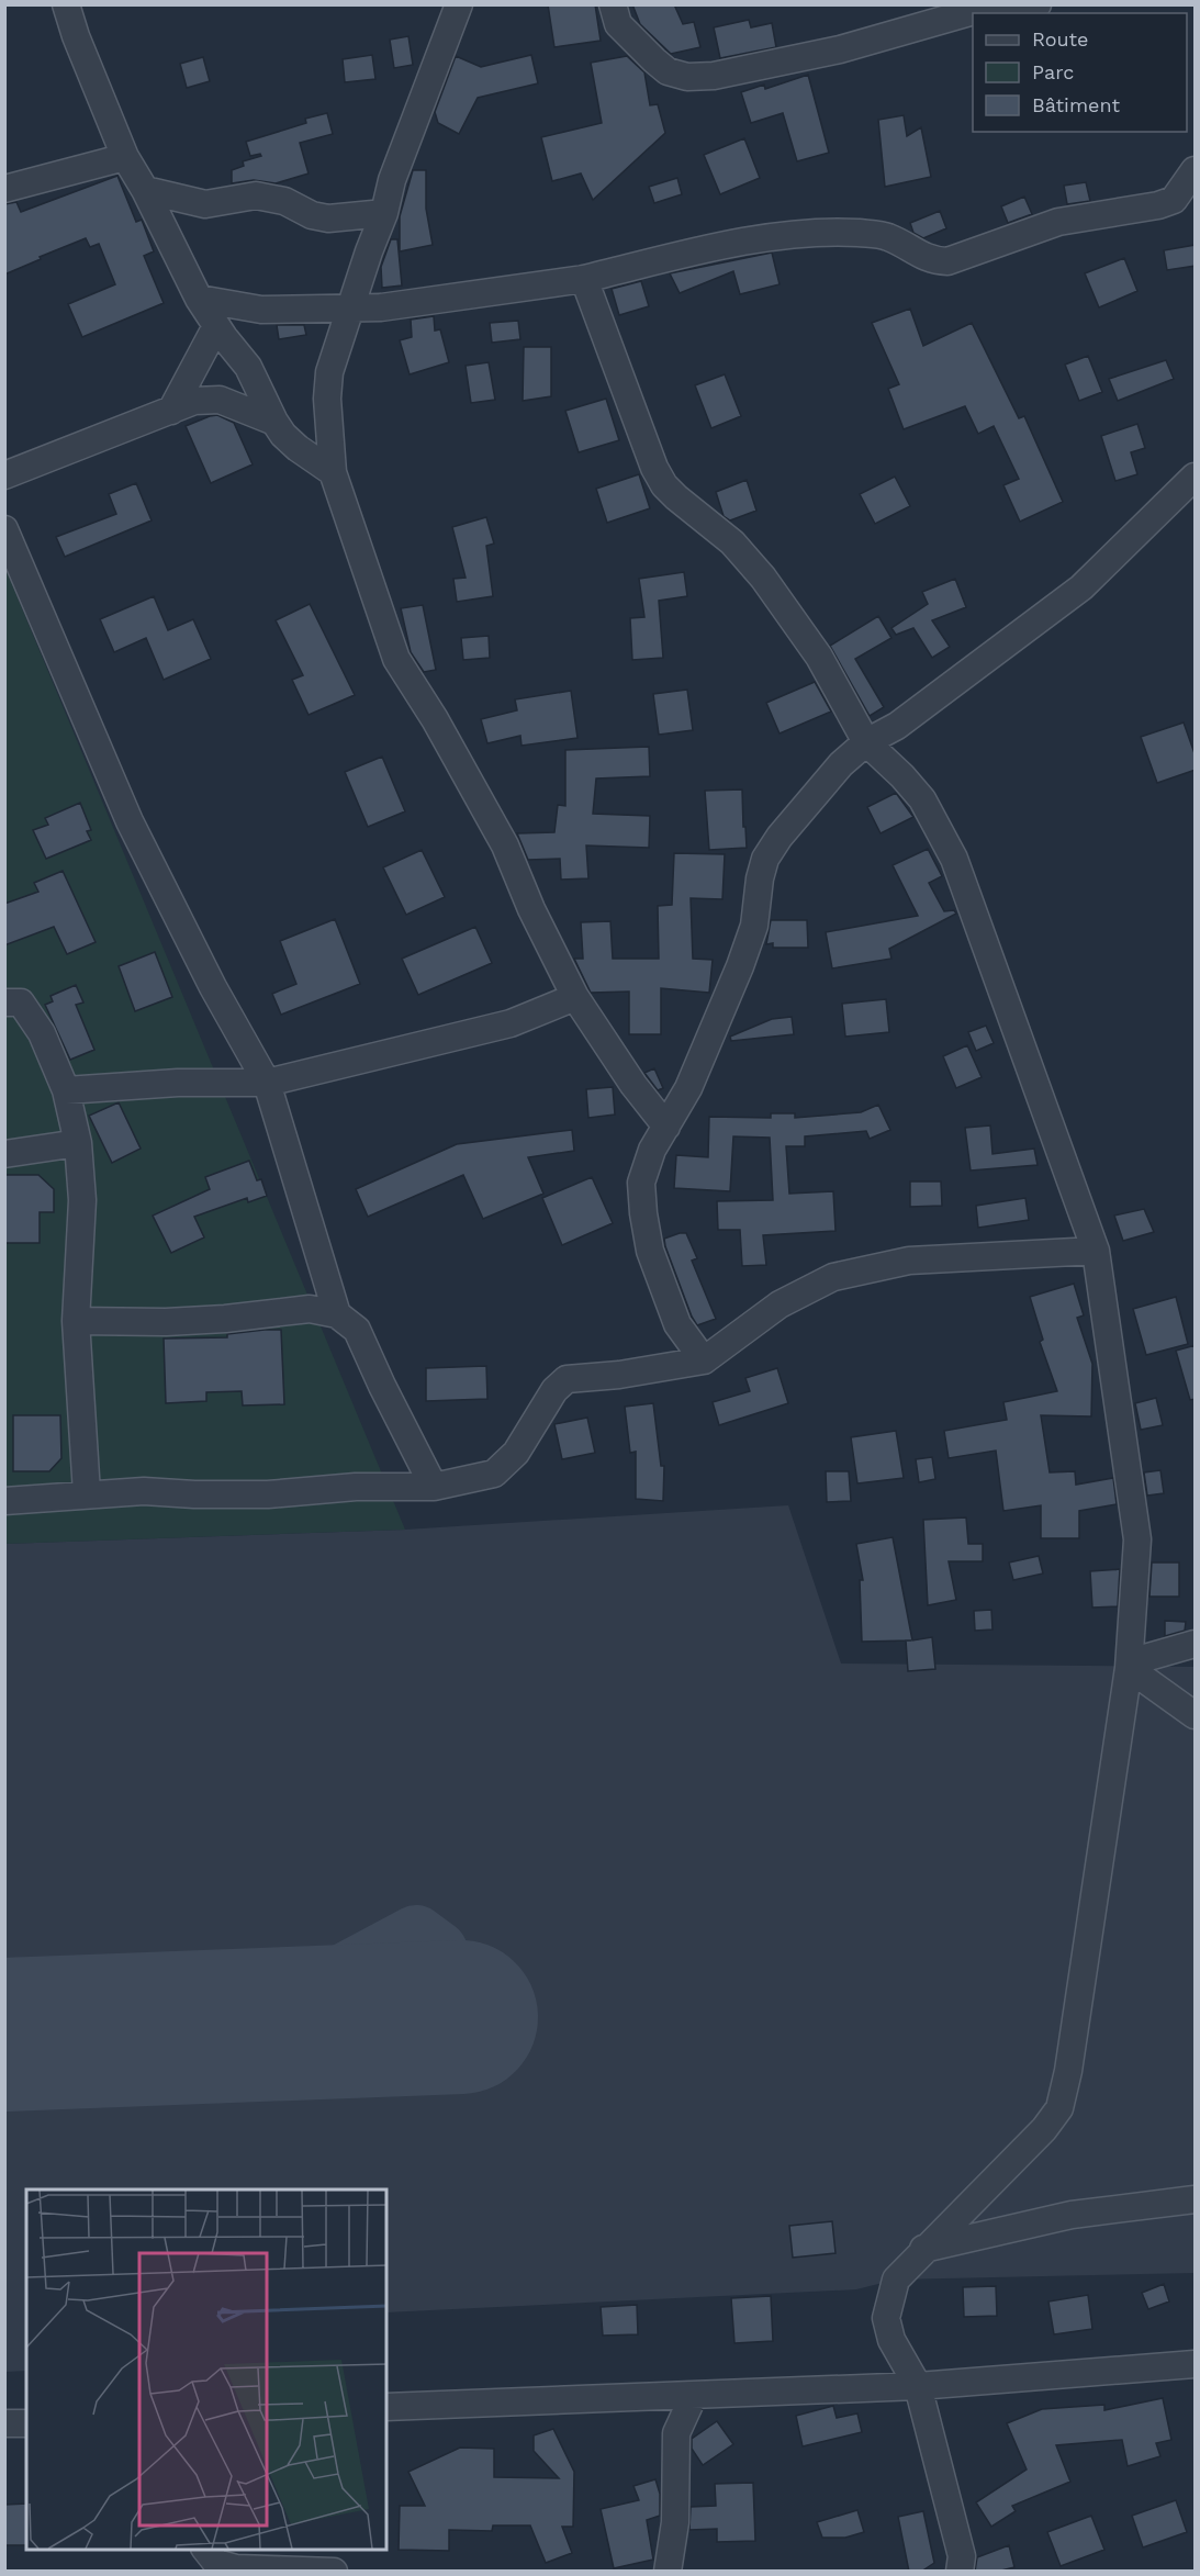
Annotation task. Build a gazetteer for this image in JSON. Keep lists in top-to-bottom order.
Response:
{
  "legend": ["Route", "Parc", "Bâtiment"]
}
